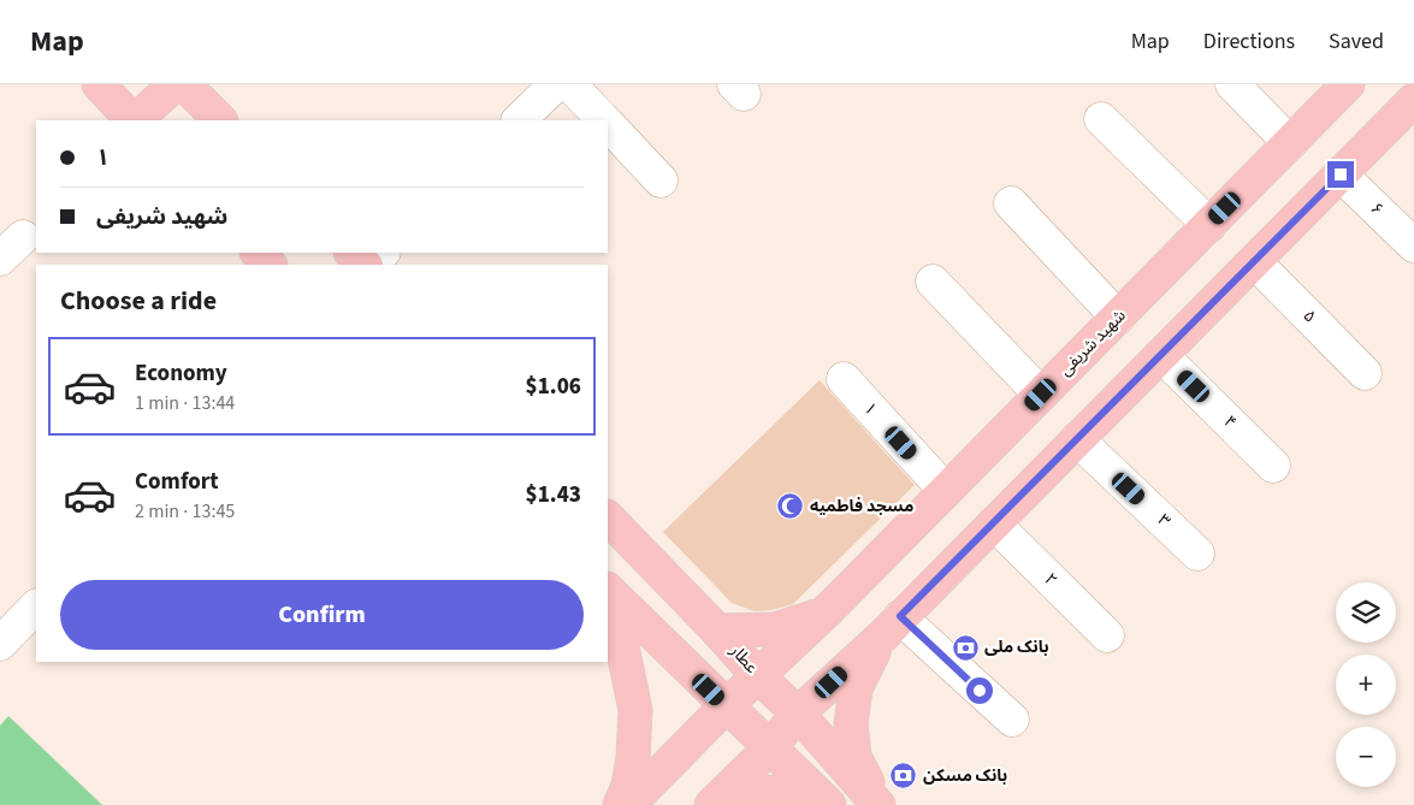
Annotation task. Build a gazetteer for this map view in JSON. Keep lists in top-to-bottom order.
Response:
{
  "streets": {
    "main road": ["شهید شریفی", "عطار"],
    "street": [
      "۶",
      "۵",
      "۱",
      "۴",
      "۳",
      "۲"
    ]
  },
  "crossings": [
    ["شهید شریفی", "۱"],
    ["شهید شریفی", "عطار"]
  ],
  "places": {
    "mosque": ["مسجد فاطمیه"],
    "bank": ["بانک ملی", "بانک مسکن"]
  },
  "page": {
    "header": "Map",
    "nav": ["Map", "Directions", "Saved"],
    "banner": ["۱", "شهید شریفی"],
    "heading": "Choose a ride",
    "list": [
      {
        "name": "Economy",
        "note": "1 min · 13:44",
        "value": "$1.06"
      },
      {
        "name": "Comfort",
        "note": "2 min · 13:45",
        "value": "$1.43"
      }
    ],
    "buttons": "Confirm",
    "map_buttons": ["+", "−"]
  }
}
